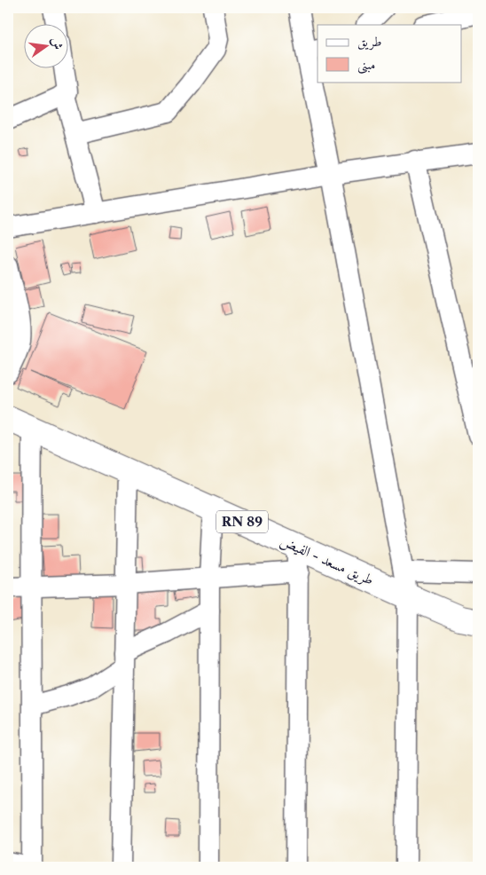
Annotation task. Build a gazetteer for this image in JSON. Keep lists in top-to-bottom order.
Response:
{
  "streets": {
    "main road": ["RN 89", "طريق مسعد - الفيض"]
  },
  "legend": ["طريق", "مبنى"],
  "north": "right"
}
